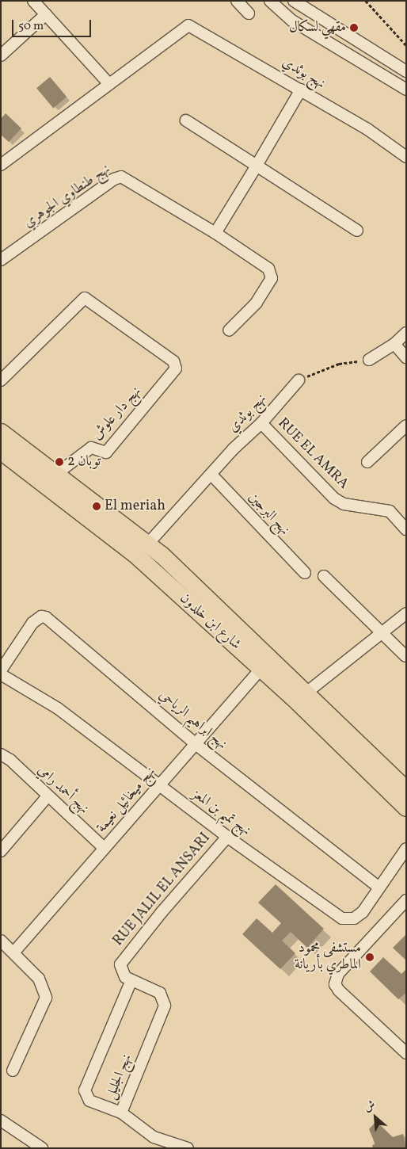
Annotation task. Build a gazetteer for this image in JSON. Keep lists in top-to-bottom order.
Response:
{
  "streets": {
    "highway": ["شارع ابن خلدون"],
    "street": [
      "نهج بوثدي",
      "نهج طنطاوي الجوهري",
      "نهج دار علوش",
      "RUE EL AMRA",
      "نهج البرجين",
      "نهج ابراهيم الرياحي",
      "نهج أحمد رامي",
      "نهج ميخائيل نعيمة",
      "نهج تميم بن المعز",
      "RUE JALIL EL ANSARI",
      "نهج الجليل"
    ]
  },
  "crossings": [
    ["نهج بوثدي", "RUE EL AMRA"],
    ["نهج بوثدي", "نهج البرجين"],
    ["نهج بوثدي", "شارع ابن خلدون"],
    ["نهج دار علوش", "شارع ابن خلدون"],
    ["شارع ابن خلدون", "نهج ميخائيل نعيمة"],
    ["نهج ابراهيم الرياحي", "نهج ميخائيل نعيمة"],
    ["نهج ابراهيم الرياحي", "نهج تميم بن المعز"],
    ["نهج أحمد رامي", "نهج ميخائيل نعيمة"],
    ["نهج ميخائيل نعيمة", "نهج تميم بن المعز"],
    ["نهج تميم بن المعز", "RUE JALIL EL ANSARI"],
    ["RUE JALIL EL ANSARI", "نهج الجليل"]
  ],
  "places": [
    "مقهي لسكال",
    "توبان 2",
    "El meriah",
    "مستشفى محمود الماطري بأريانة"
  ],
  "scale_bar": "50 m",
  "north": "top left"
}
